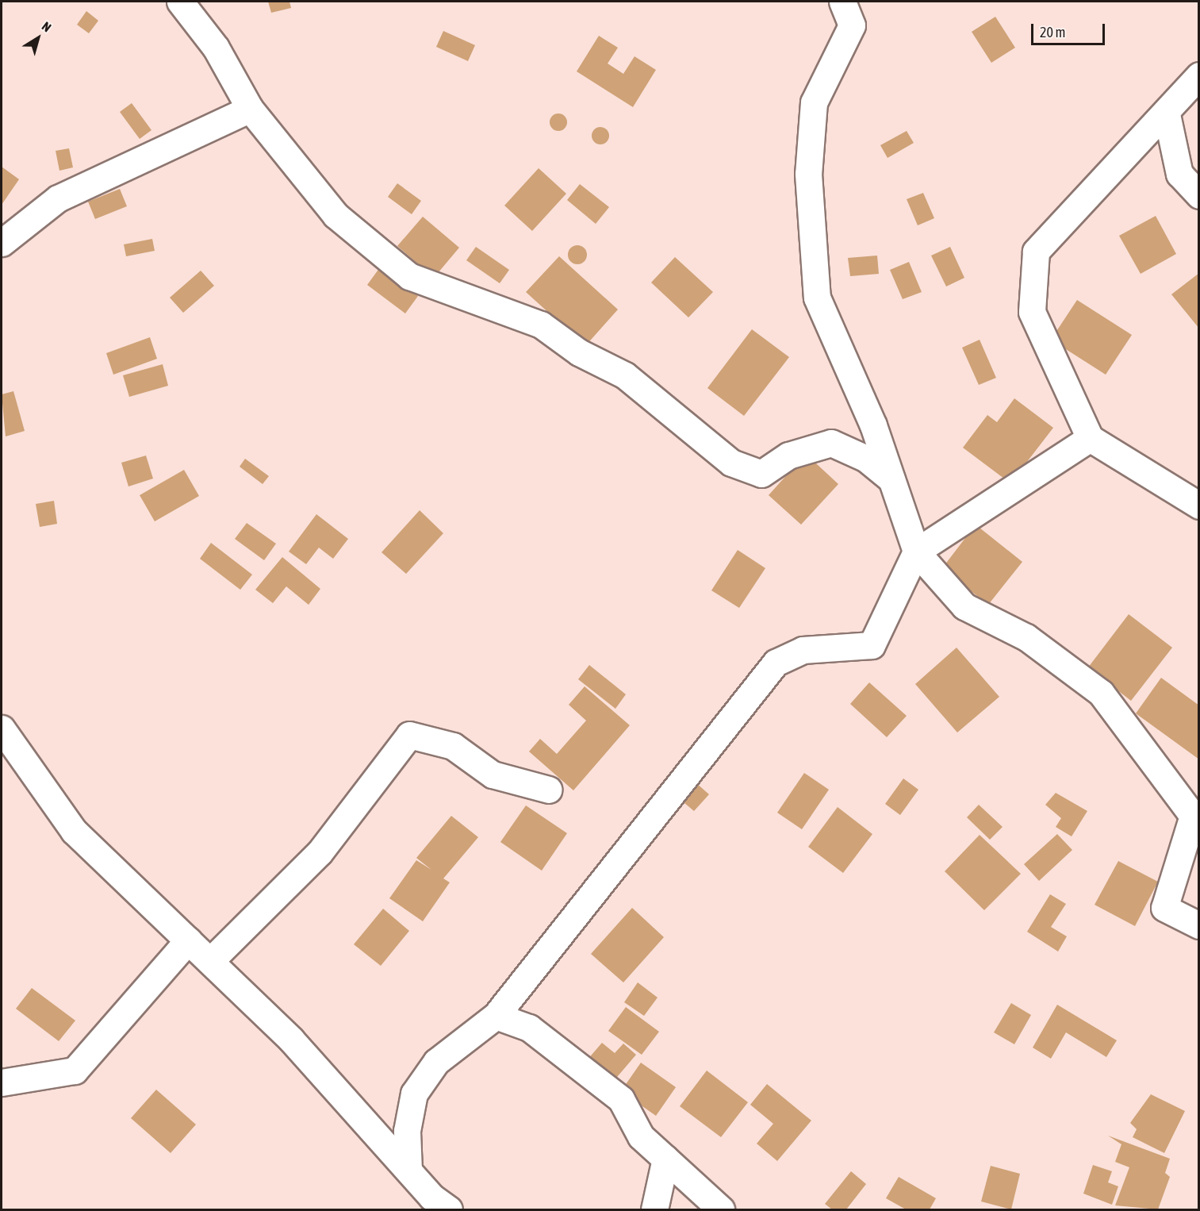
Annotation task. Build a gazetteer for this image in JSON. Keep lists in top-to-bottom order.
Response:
{
  "scale_bar": "20 m",
  "north": "top right"
}
